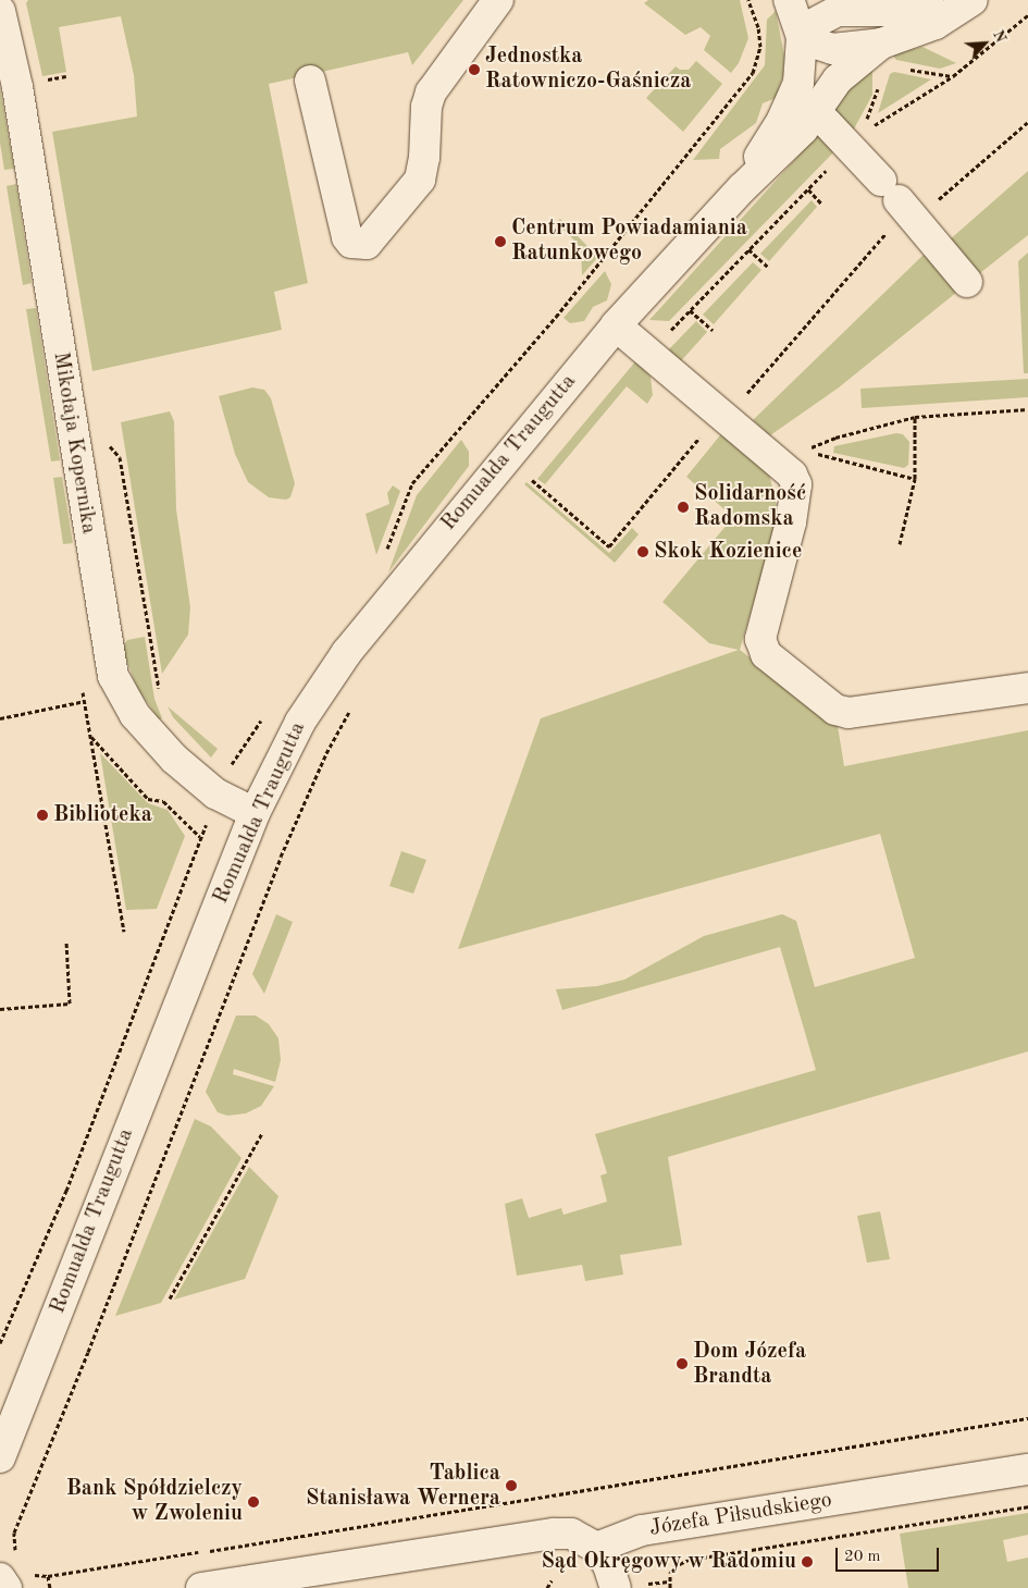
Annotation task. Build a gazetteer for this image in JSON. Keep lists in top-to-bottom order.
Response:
{
  "streets": {
    "street": ["Mikołaja Kopernika", "Romualda Traugutta", "Józefa Piłsudskiego"]
  },
  "crossings": [
    ["Mikołaja Kopernika", "Romualda Traugutta"]
  ],
  "places": [
    "Jednostka Ratowniczo-Gaśnicza",
    "Centrum Powiadamiania Ratunkowego",
    "Solidarność Radomska",
    "Skok Kozienice",
    "Biblioteka",
    "Dom Józefa Brandta",
    "Tablica Stanisława Wernera",
    "Bank Spółdzielczy w Zwoleniu",
    "Sąd Okręgowy w Radomiu"
  ],
  "scale_bar": "20 m",
  "north": "top right"
}
